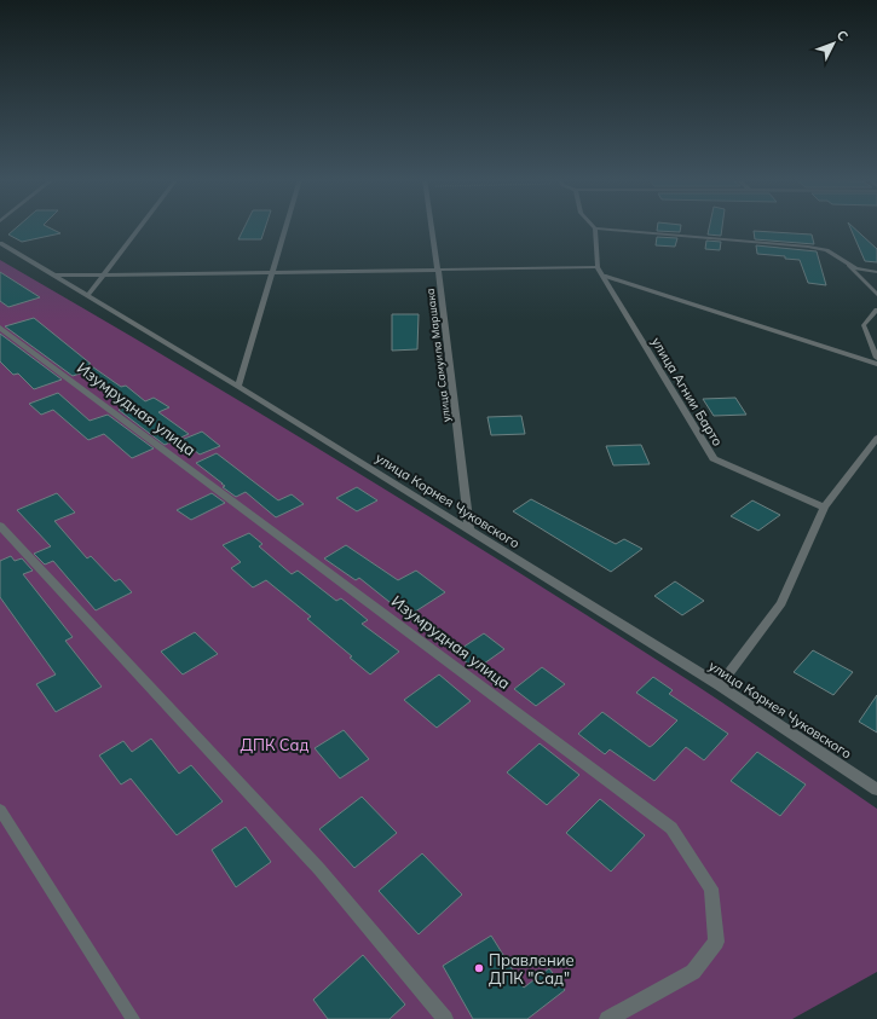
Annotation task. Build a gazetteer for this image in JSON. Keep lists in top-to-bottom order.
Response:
{
  "streets": {
    "street": [
      "улица Самуила Маршака",
      "улица Агнии Барто",
      "Изумрудная улица",
      "улица Корнея Чуковского"
    ]
  },
  "crossings": [
    ["улица Самуила Маршака", "улица Корнея Чуковского"]
  ],
  "parks": ["ДПК Сад"],
  "places": ["Правление ДПК \"Сад\""],
  "north": "top right"
}
